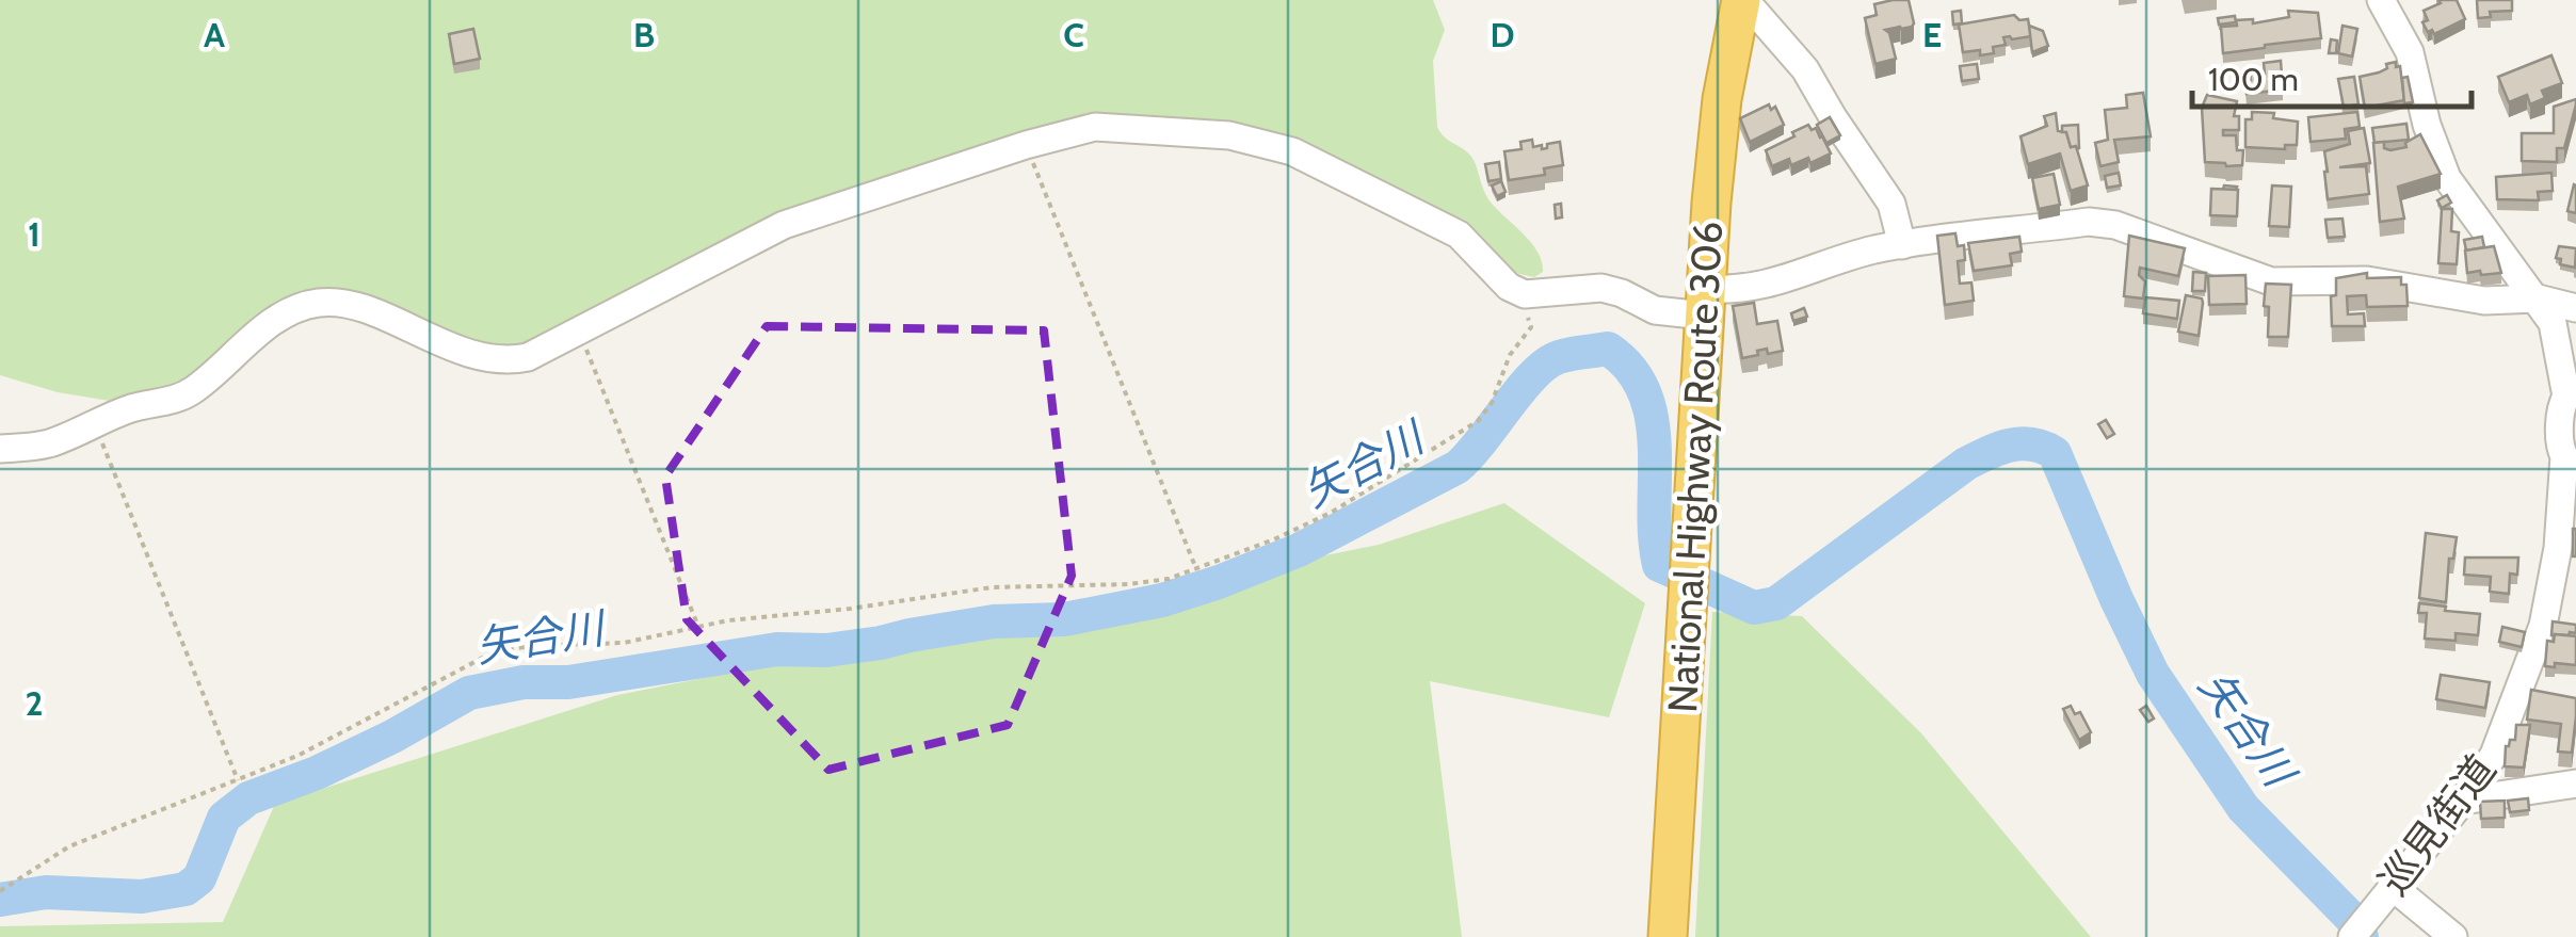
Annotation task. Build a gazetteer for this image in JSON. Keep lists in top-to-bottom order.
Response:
{
  "streets": {
    "highway": ["National Highway Route 306"],
    "street": ["巡見街道"]
  },
  "water": ["矢合川"],
  "scale_bar": "100 m",
  "grid": {
    "columns": [
      "A",
      "B",
      "C",
      "D",
      "E"
    ],
    "rows": ["1", "2"]
  }
}
